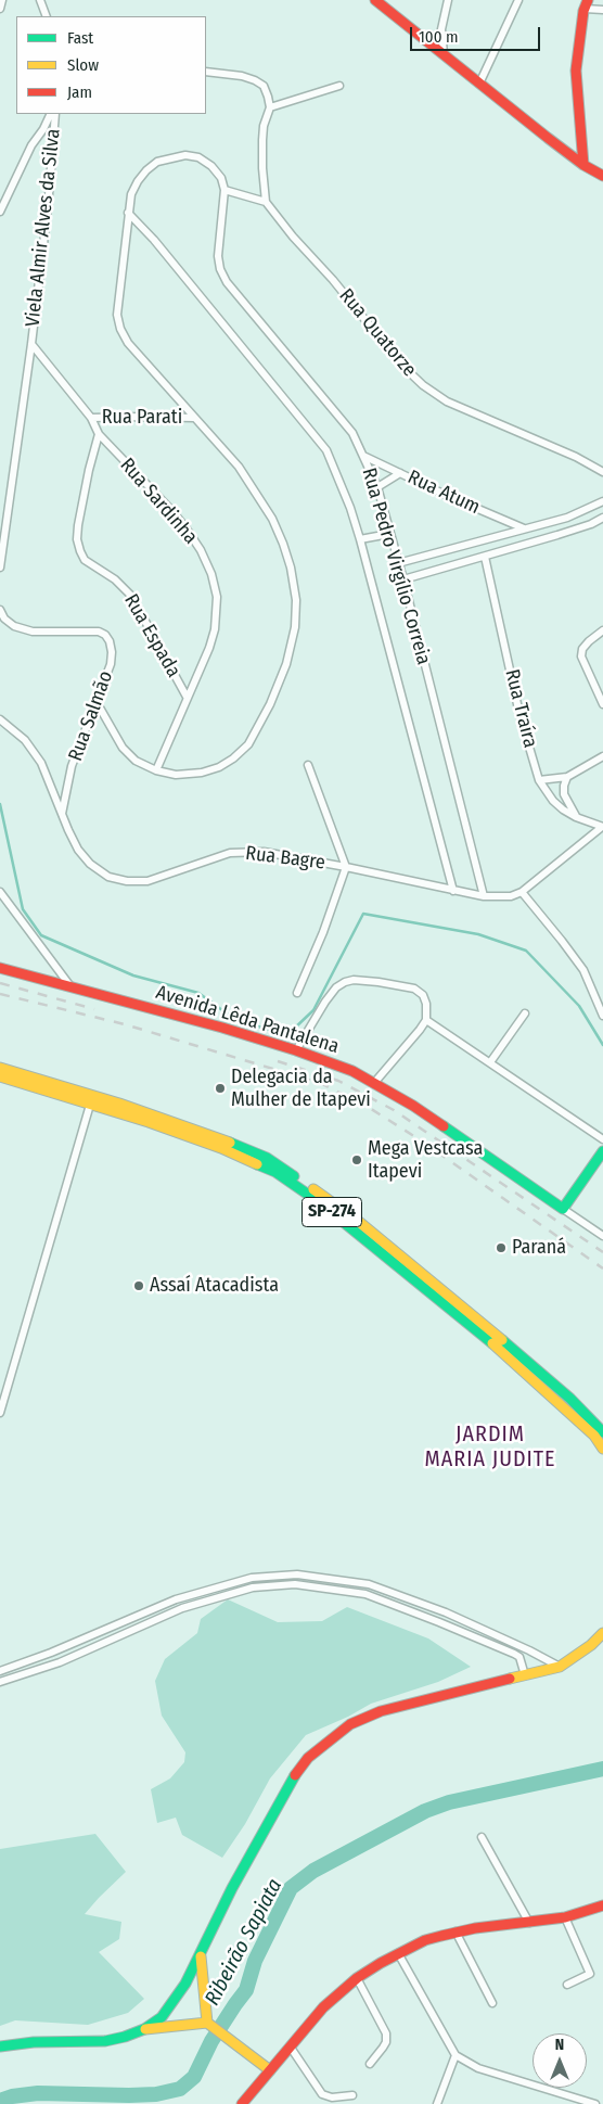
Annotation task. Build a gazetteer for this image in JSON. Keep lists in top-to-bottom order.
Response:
{
  "streets": {
    "main road": ["Avenida Lêda Pantalena", "SP-274"],
    "street": [
      "Viela Almir Alves da Silva",
      "Rua Quatorze",
      "Rua Parati",
      "Rua Atum",
      "Rua Sardinha",
      "Rua Pedro Virgílio Correia",
      "Rua Espada",
      "Rua Traíra",
      "Rua Salmão",
      "Rua Bagre"
    ]
  },
  "crossings": [
    ["Viela Almir Alves da Silva", "Rua Sardinha"],
    ["Rua Parati", "Rua Sardinha"],
    ["Rua Atum", "Rua Pedro Virgílio Correia"],
    ["Rua Sardinha", "Rua Espada"],
    ["Rua Pedro Virgílio Correia", "Rua Bagre"],
    ["Rua Traíra", "Rua Bagre"],
    ["Rua Salmão", "Rua Bagre"]
  ],
  "districts": ["JARDIM MARIA JUDITE"],
  "water": ["Ribeirão Sapiata"],
  "places": [
    "Delegacia da Mulher de Itapevi",
    "Mega Vestcasa Itapevi",
    "Paraná",
    "Assaí Atacadista"
  ],
  "legend": ["Fast", "Slow", "Jam"],
  "scale_bar": "100 m",
  "north": "top"
}
